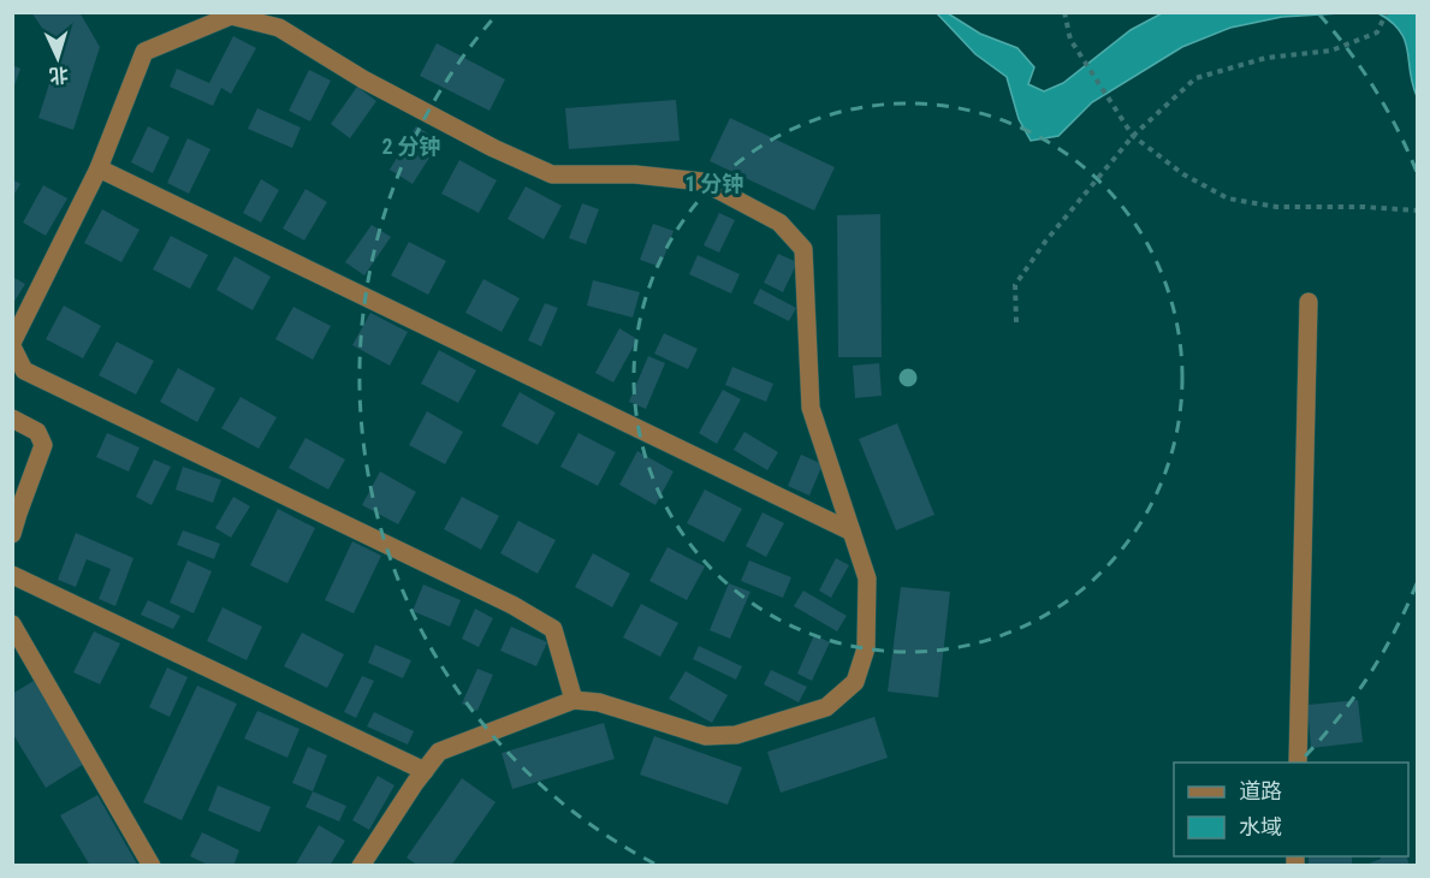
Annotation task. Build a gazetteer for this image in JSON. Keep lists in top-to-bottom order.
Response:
{
  "legend": ["道路", "水域"],
  "north": "bottom",
  "rings": ["2 分钟", "1 分钟"]
}
